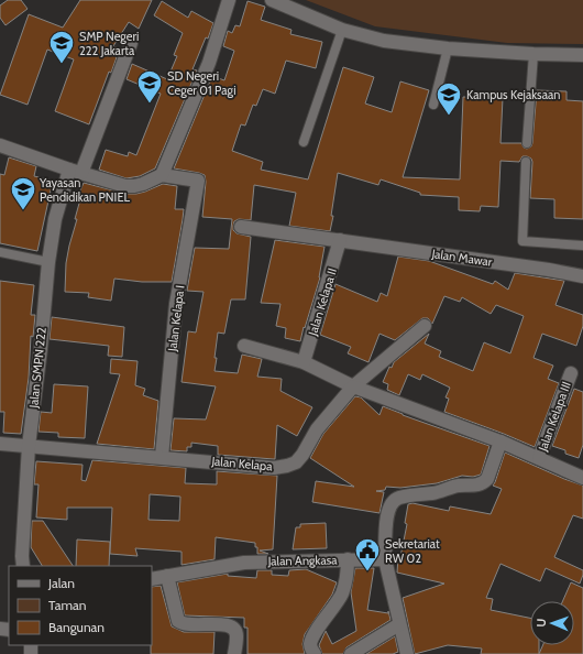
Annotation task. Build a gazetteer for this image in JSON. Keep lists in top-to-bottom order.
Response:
{
  "streets": {
    "street": [
      "Jalan Mawar",
      "Jalan Kelapa II",
      "Jalan Kelapa I",
      "Jalan SMPN 222",
      "Jalan Kelapa III",
      "Jalan Kelapa",
      "Jalan Angkasa"
    ]
  },
  "crossings": [
    ["Jalan Mawar", "Jalan Kelapa II"],
    ["Jalan Kelapa I", "Jalan Kelapa"],
    ["Jalan SMPN 222", "Jalan Kelapa"]
  ],
  "places": {
    "school or university": [
      "SMP Negeri 222 Jakarta",
      "SD Negeri Ceger 01 Pagi",
      "Kampus Kejaksaan",
      "Yayasan Pendidikan PNIEL"
    ],
    "public building": ["Sekretariat RW 02"]
  },
  "legend": ["Jalan", "Taman", "Bangunan"],
  "north": "left"
}
